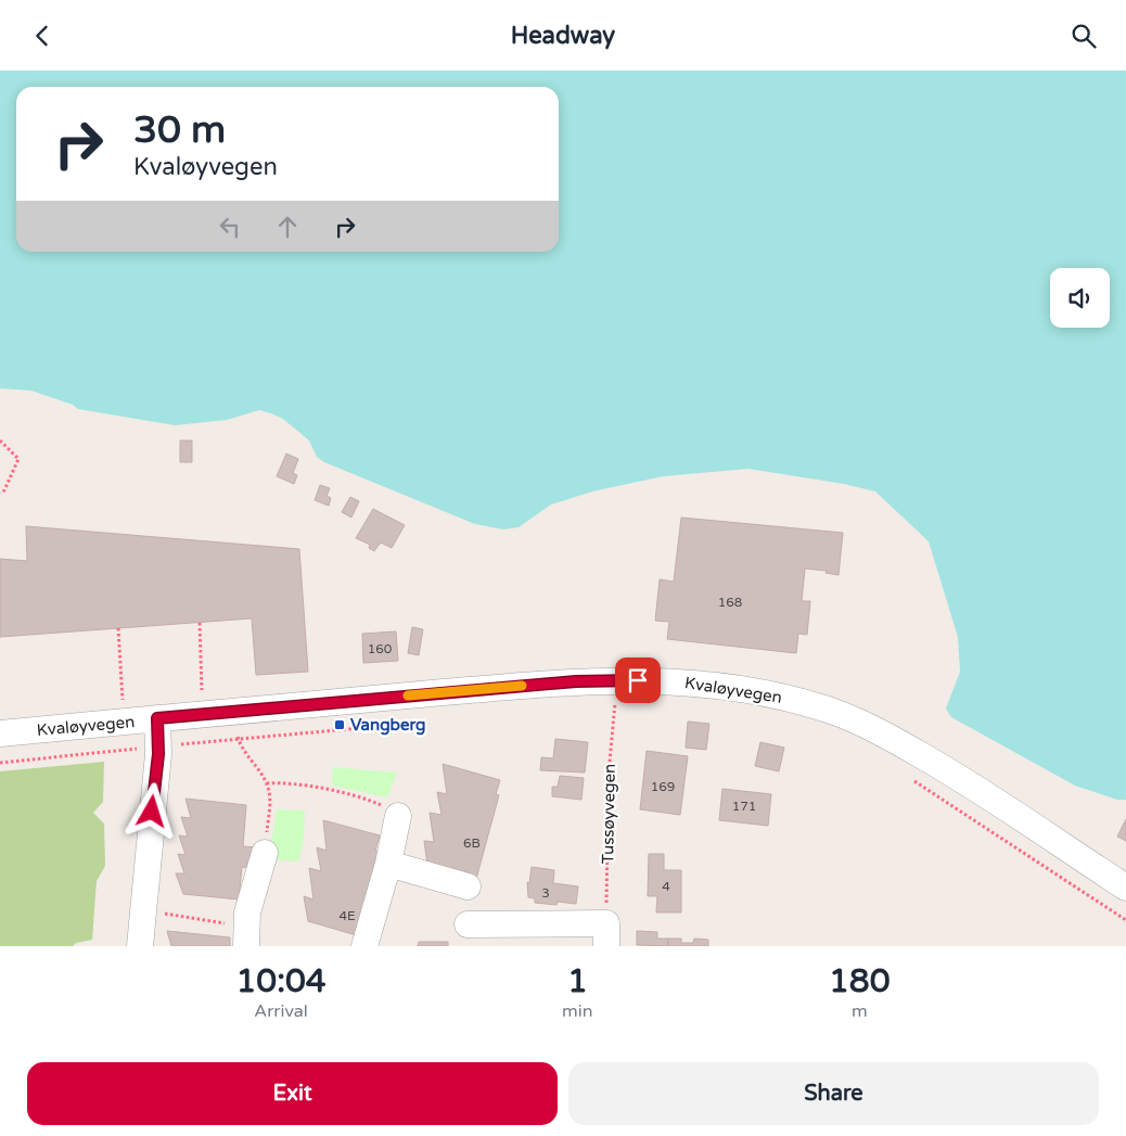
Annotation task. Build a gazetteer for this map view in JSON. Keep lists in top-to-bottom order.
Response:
{
  "streets": {
    "street": ["Kvaløyvegen"],
    "path": ["Tussøyvegen"]
  },
  "crossings": [
    ["Kvaløyvegen", "Tussøyvegen"]
  ],
  "places": {
    "transit": ["Vangberg"]
  },
  "house_numbers": [
    "168",
    "160",
    "169",
    "171",
    "6B",
    "4",
    "3",
    "4E"
  ],
  "page": {
    "header": "Headway",
    "turn": ["30 m", "Kvaløyvegen"],
    "eta": [
      "10:04",
      "Arrival",
      "1",
      "min",
      "180",
      "m"
    ],
    "buttons": ["Exit", "Share"]
  }
}
